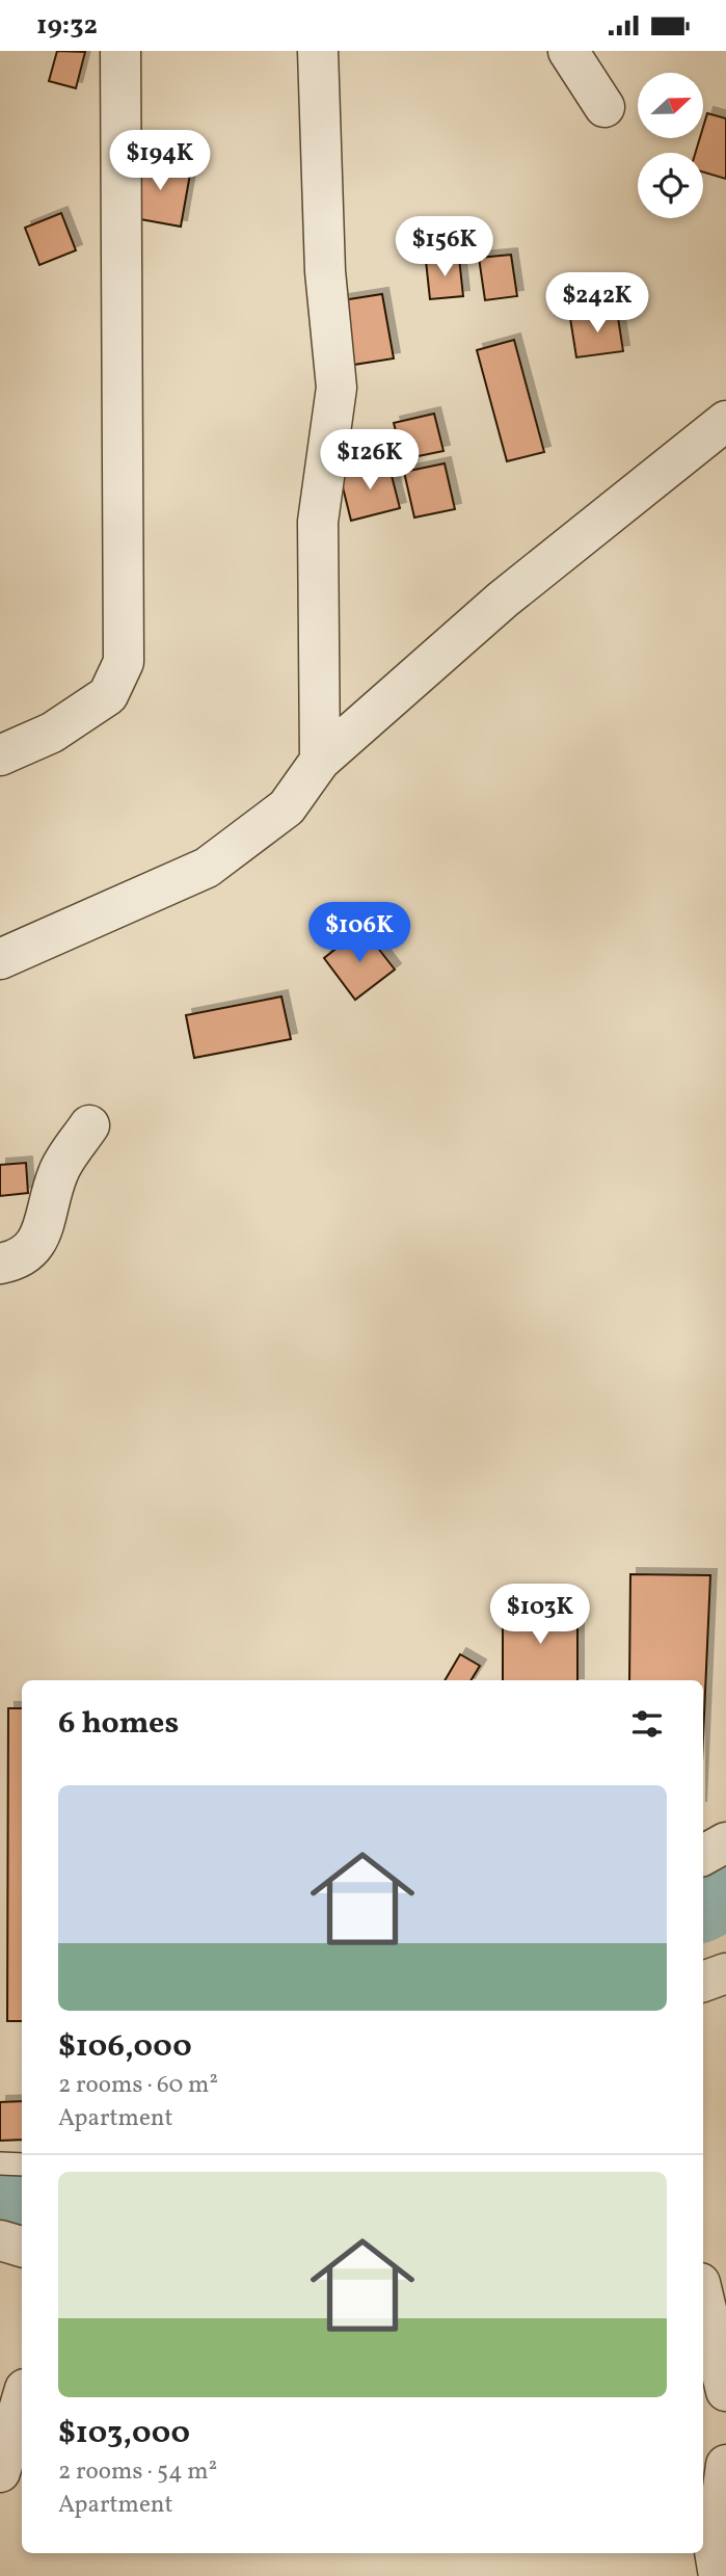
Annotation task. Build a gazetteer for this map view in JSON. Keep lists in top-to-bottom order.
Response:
{
  "north": "right",
  "page": {
    "status": "19:32",
    "price": [
      "$194K",
      "$156K",
      "$242K",
      "$126K",
      "$106K",
      "$103K"
    ],
    "heading": "6 homes",
    "list": [
      {
        "name": "$106,000",
        "note": "2 rooms · 60 m² · Apartment"
      },
      {
        "name": "$103,000",
        "note": "2 rooms · 54 m² · Apartment"
      }
    ]
  }
}
